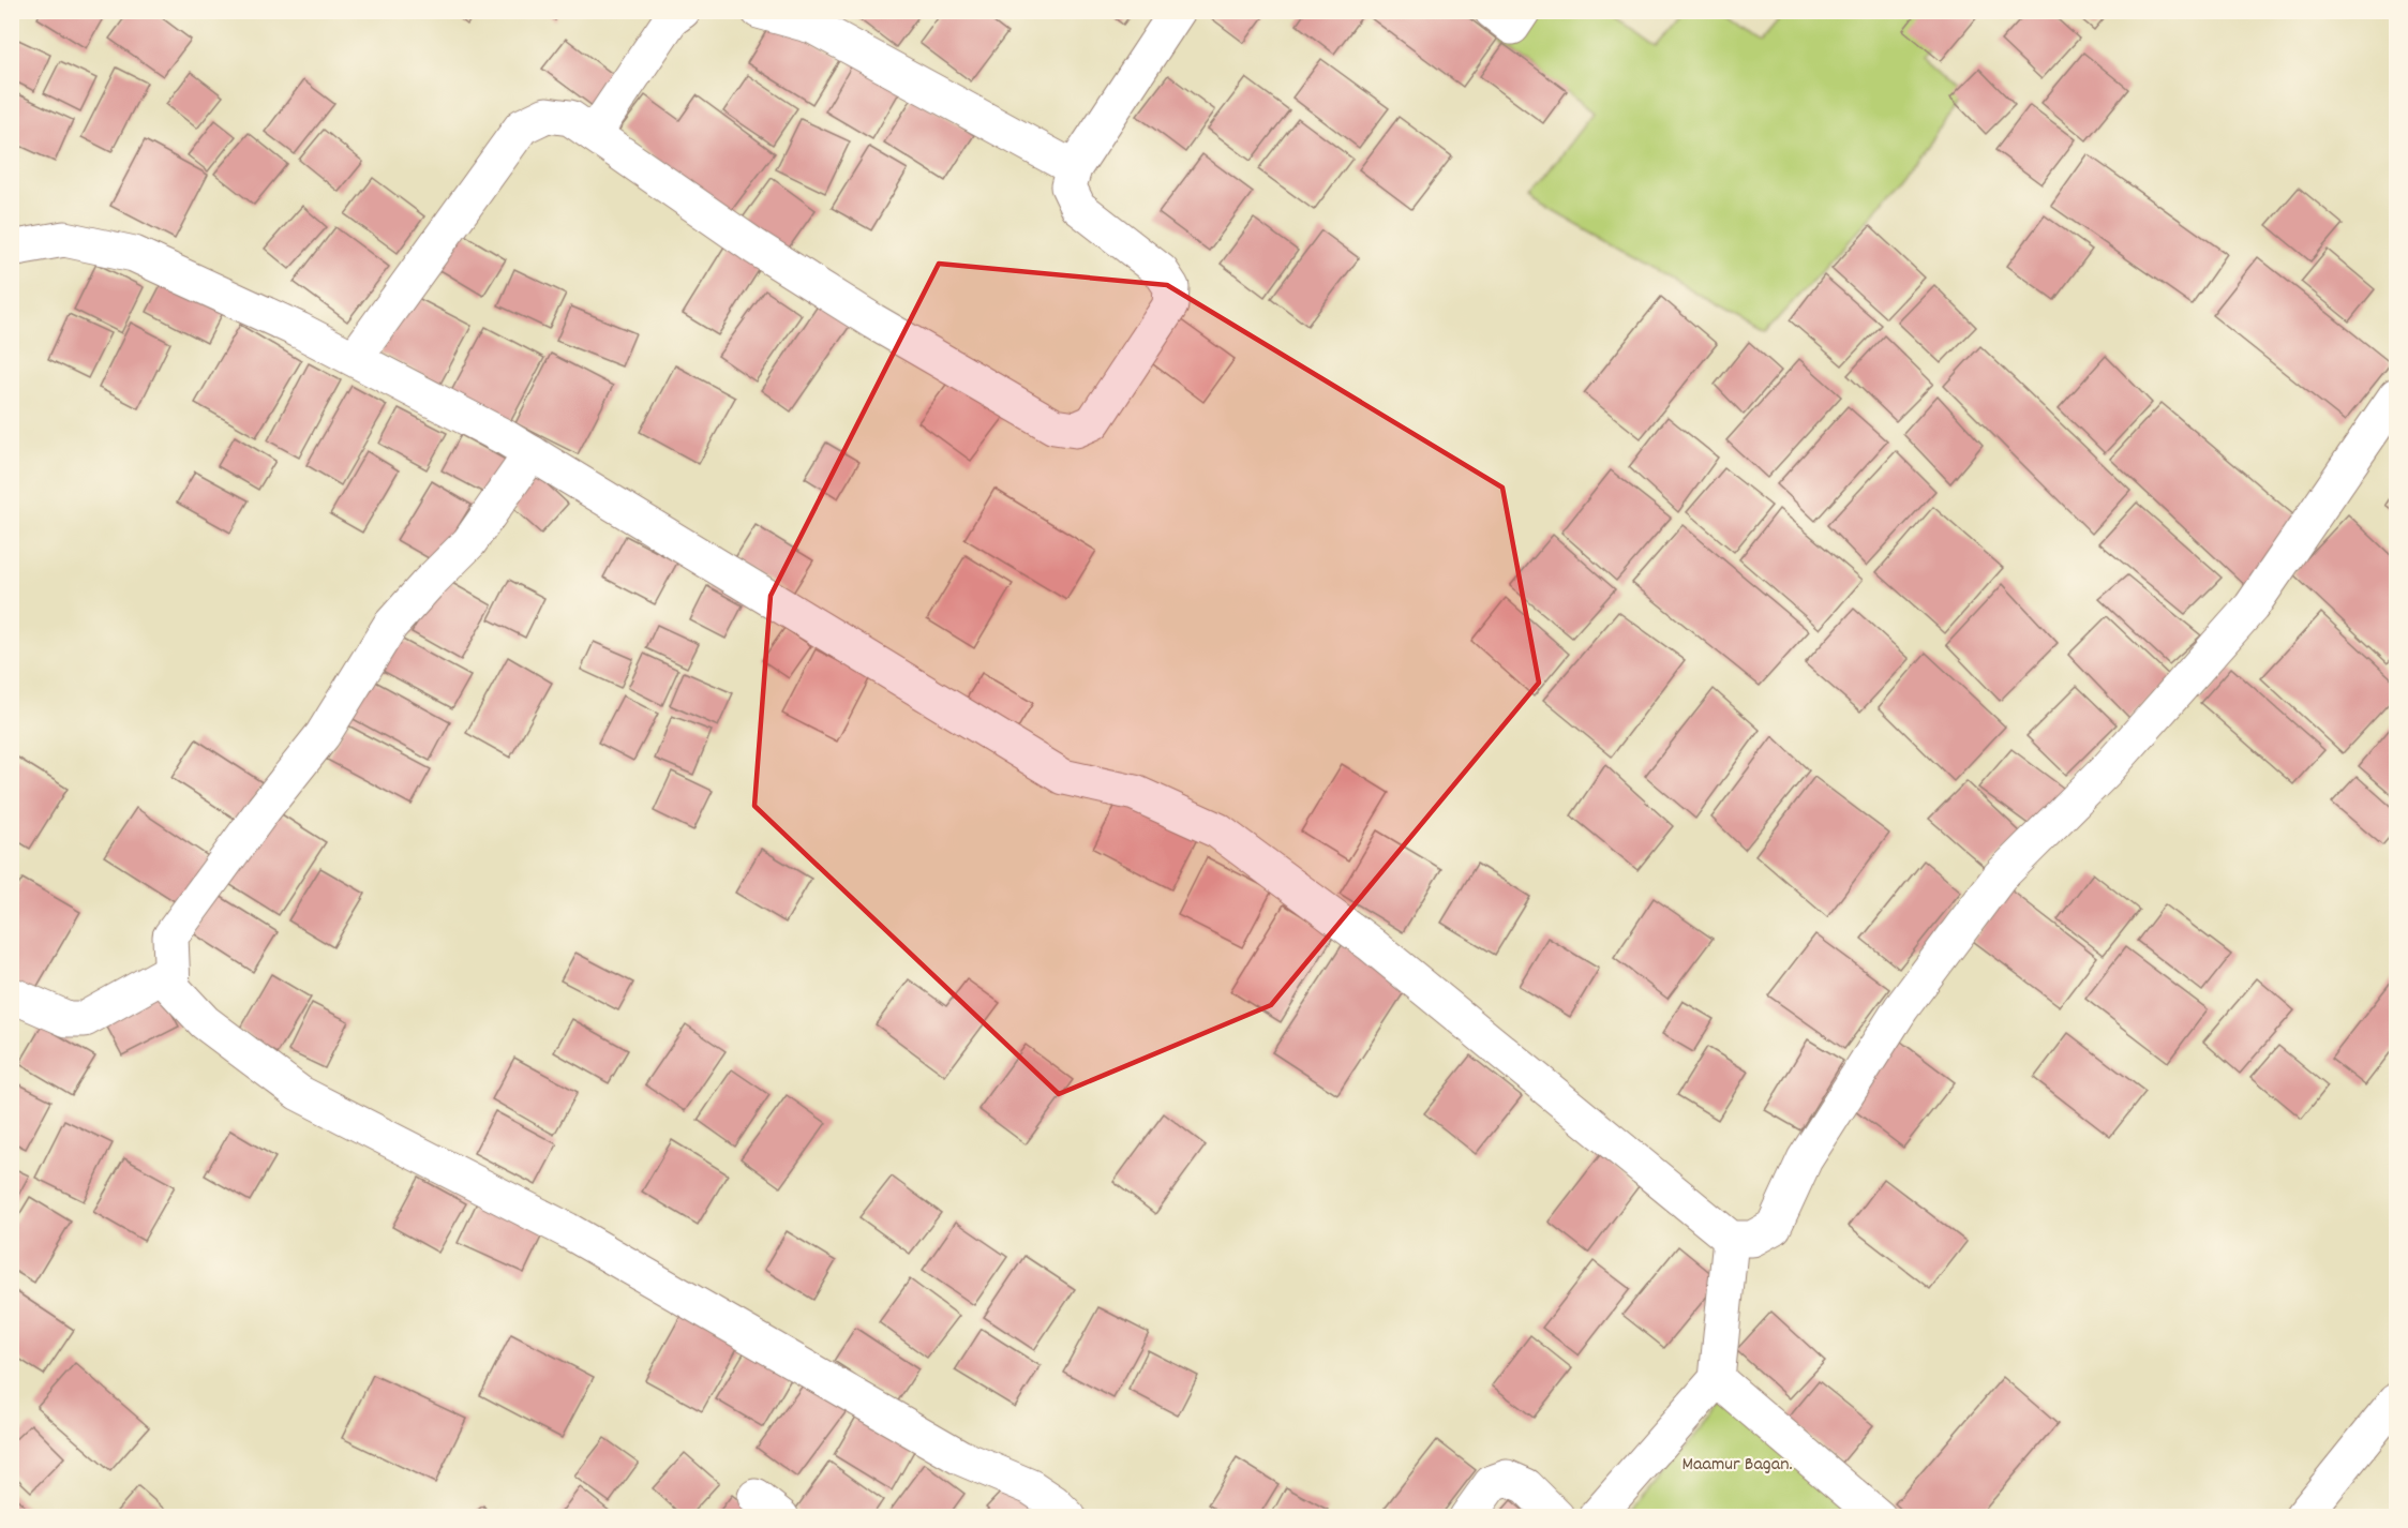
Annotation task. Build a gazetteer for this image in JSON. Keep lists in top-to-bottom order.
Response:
{
  "parks": ["Maamur Bagan."]
}
